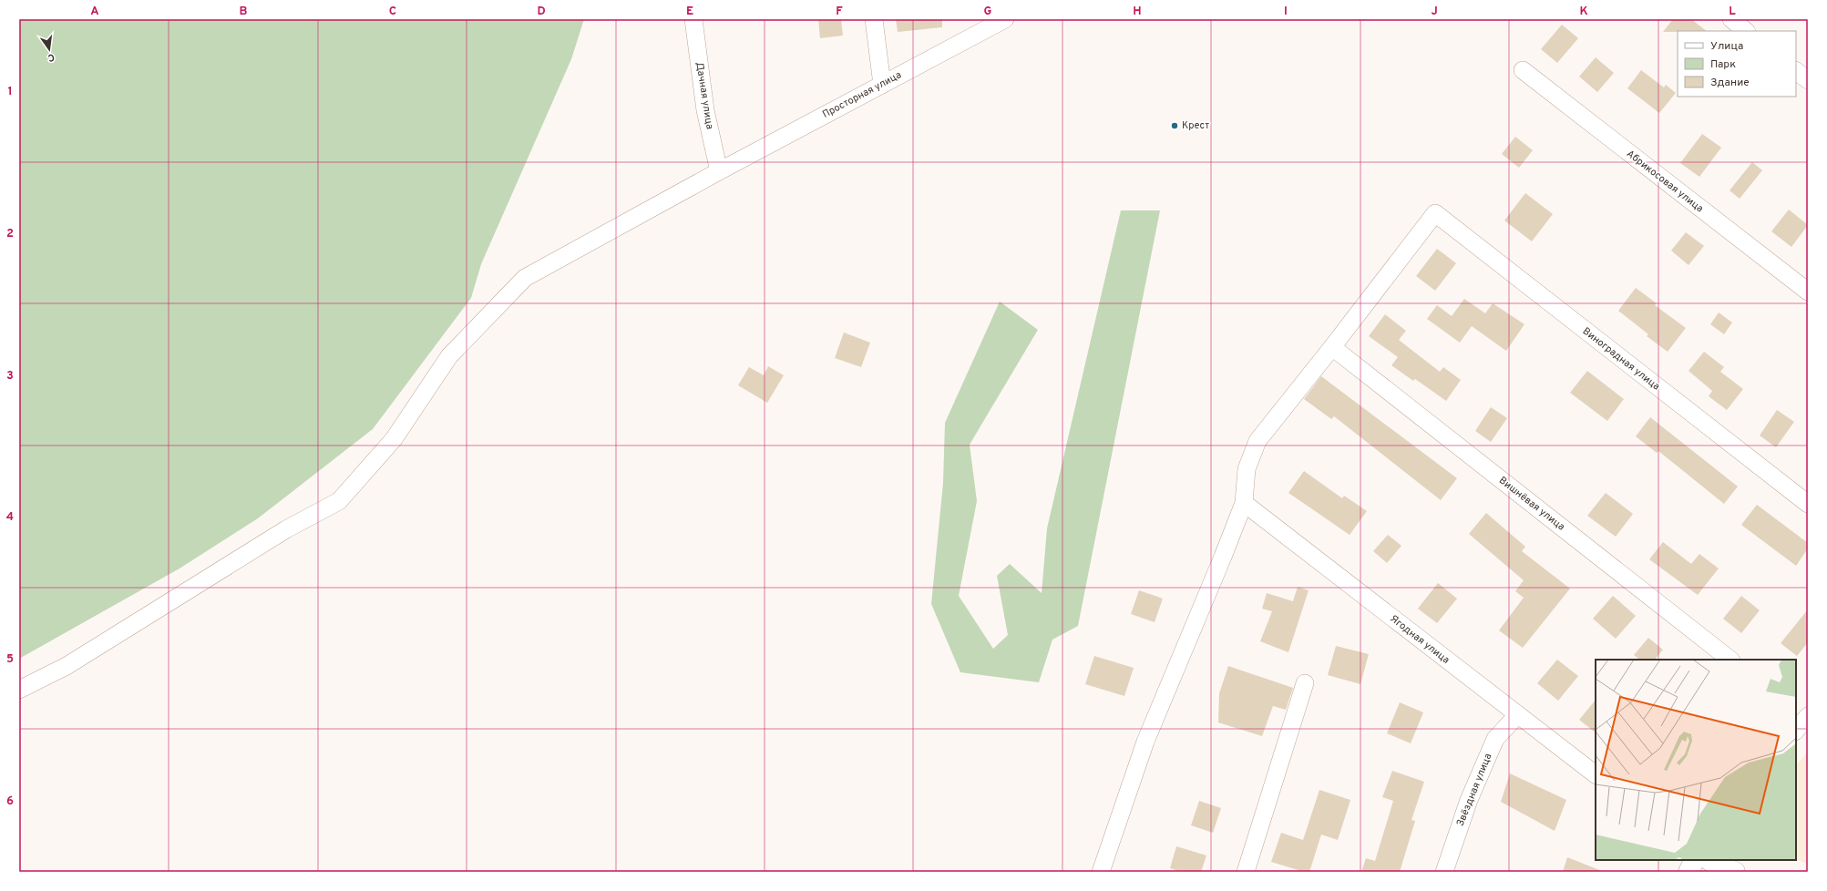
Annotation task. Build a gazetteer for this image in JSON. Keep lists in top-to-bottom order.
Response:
{
  "streets": {
    "street": [
      "Просторная улица",
      "Дачная улица",
      "Абрикосовая улица",
      "Виноградная улица",
      "Вишнёвая улица",
      "Ягодная улица",
      "Звёздная улица"
    ]
  },
  "crossings": [
    ["Просторная улица", "Дачная улица"],
    ["Виноградная улица", "Вишнёвая улица"],
    ["Ягодная улица", "Звёздная улица"]
  ],
  "places": ["Крест"],
  "legend": ["Улица", "Парк", "Здание"],
  "north": "bottom",
  "grid": {
    "columns": [
      "A",
      "B",
      "C",
      "D",
      "E",
      "F",
      "G",
      "H",
      "I",
      "J",
      "K",
      "L"
    ],
    "rows": [
      "1",
      "2",
      "3",
      "4",
      "5",
      "6"
    ]
  }
}
